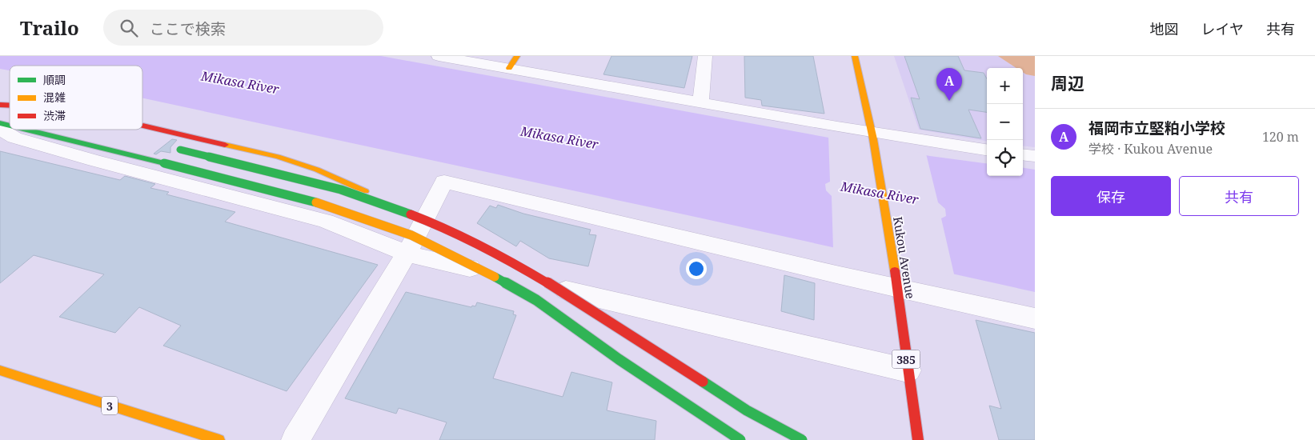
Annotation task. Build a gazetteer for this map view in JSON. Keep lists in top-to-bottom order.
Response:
{
  "streets": {
    "highway": ["Kukou Avenue", "385", "3"]
  },
  "water": ["Mikasa River"],
  "legend": ["順調", "混雑", "渋滞"],
  "page": {
    "header": "Trailo",
    "search": "ここで検索",
    "nav": ["地図", "レイヤ", "共有"],
    "heading": "周辺",
    "map_buttons": ["+", "−"],
    "pins": "A",
    "list": [
      {
        "mark": "A",
        "name": "福岡市立堅粕小学校",
        "note": "学校 · Kukou Avenue",
        "value": "120 m"
      }
    ],
    "buttons": ["保存", "共有"]
  }
}
